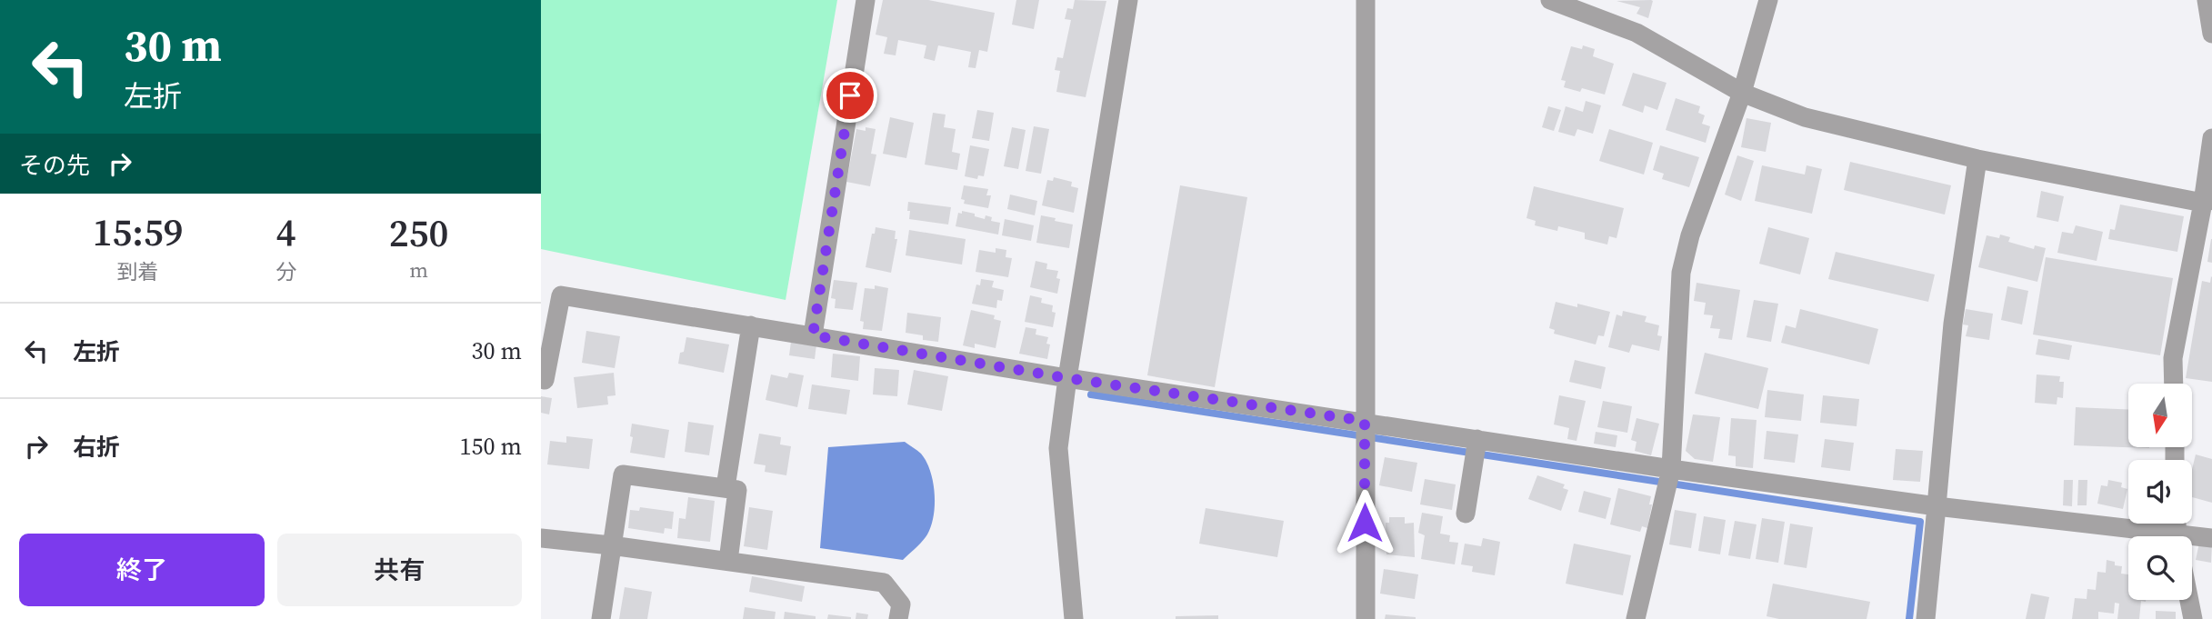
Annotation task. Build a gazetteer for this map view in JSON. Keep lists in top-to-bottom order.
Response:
{
  "north": "bottom",
  "page": {
    "turn": ["30 m", "左折"],
    "then": "その先",
    "eta": [
      "15:59",
      "到着",
      "4",
      "分",
      "250",
      "m"
    ],
    "list": [
      {
        "name": "左折",
        "value": "30 m"
      },
      {
        "name": "右折",
        "value": "150 m"
      }
    ],
    "buttons": ["終了", "共有"]
  }
}
